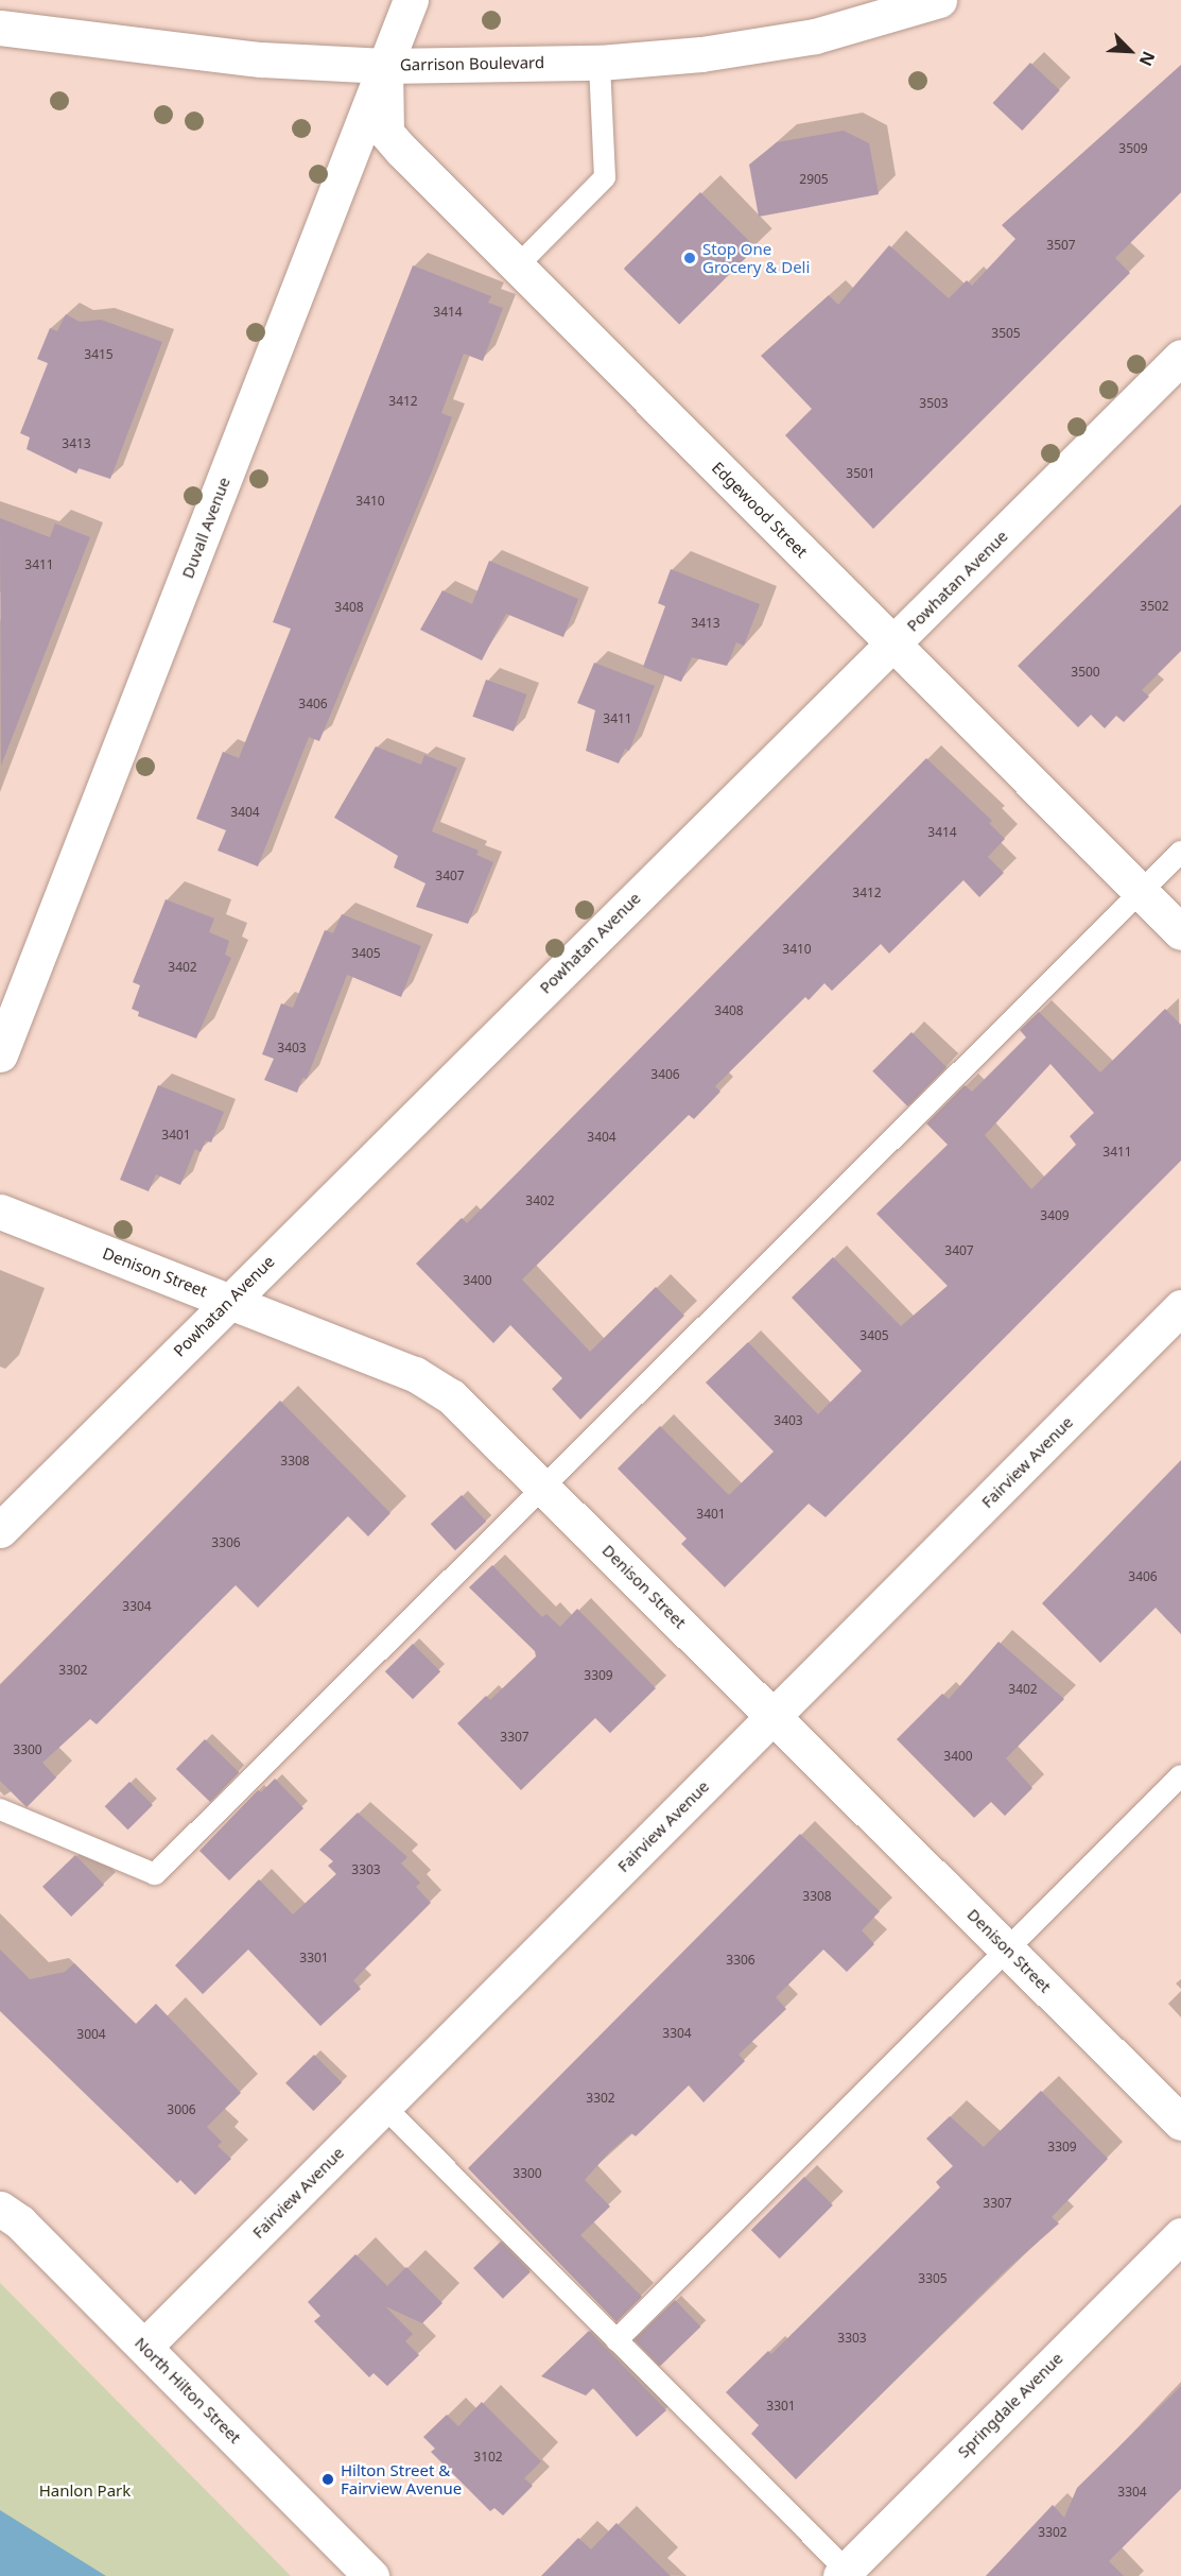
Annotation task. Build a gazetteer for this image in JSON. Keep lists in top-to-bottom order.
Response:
{
  "streets": {
    "street": [
      "Garrison Boulevard",
      "Edgewood Street",
      "Duvall Avenue",
      "Powhatan Avenue",
      "Denison Street",
      "Fairview Avenue",
      "North Hilton Street",
      "Springdale Avenue"
    ]
  },
  "crossings": [
    ["Garrison Boulevard", "Edgewood Street"],
    ["Garrison Boulevard", "Duvall Avenue"],
    ["Edgewood Street", "Duvall Avenue"],
    ["Edgewood Street", "Powhatan Avenue"],
    ["Powhatan Avenue", "Denison Street"],
    ["Denison Street", "Fairview Avenue"],
    ["Fairview Avenue", "North Hilton Street"]
  ],
  "parks": ["Hanlon Park"],
  "places": ["Stop One Grocery & Deli", "Hilton Street & Fairview Avenue"],
  "house_numbers": [
    "3509",
    "2905",
    "3507",
    "3414",
    "3505",
    "3415",
    "3412",
    "3503",
    "3413",
    "3501",
    "3410",
    "3411",
    "3502",
    "3408",
    "3413",
    "3500",
    "3406",
    "3411",
    "3404",
    "3414",
    "3407",
    "3412",
    "3410",
    "3405",
    "3402",
    "3408",
    "3403",
    "3406",
    "3401",
    "3404",
    "3411",
    "3402",
    "3409",
    "3407",
    "3400",
    "3405",
    "3403",
    "3308",
    "3401",
    "3306",
    "3406",
    "3304",
    "3302",
    "3309",
    "3402",
    "3307",
    "3300",
    "3400",
    "3303",
    "3308",
    "3301",
    "3306",
    "3304",
    "3004",
    "3302",
    "3006",
    "3309",
    "3300",
    "3307",
    "3305",
    "3303",
    "3301",
    "3102",
    "3304",
    "3302"
  ],
  "north": "bottom right"
}
